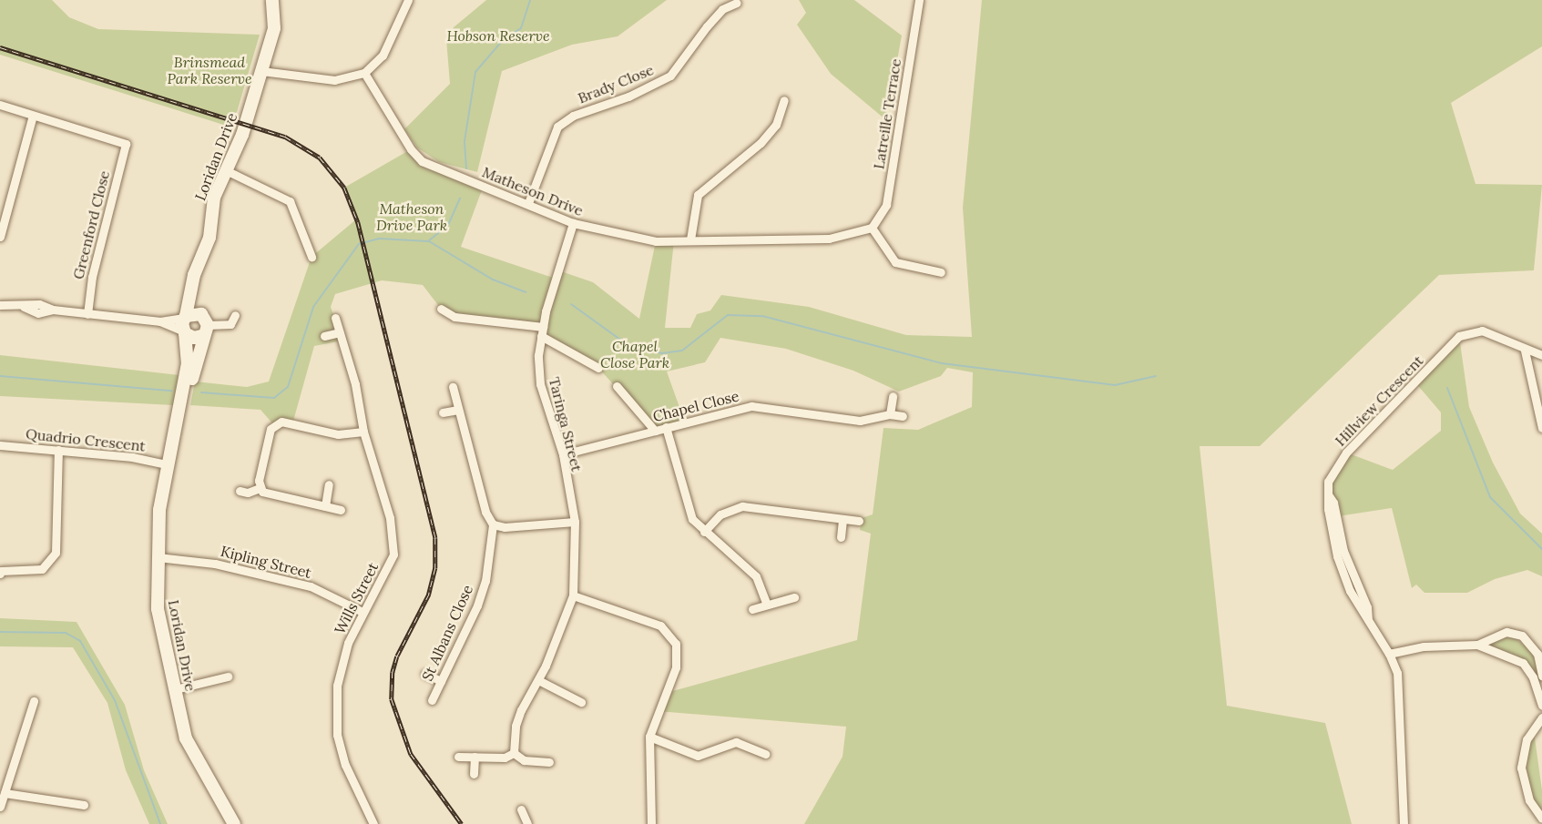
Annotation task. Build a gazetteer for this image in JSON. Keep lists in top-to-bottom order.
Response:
{
  "streets": {
    "street": [
      "Brady Close",
      "Latreille Terrace",
      "Loridan Drive",
      "Matheson Drive",
      "Greenford Close",
      "Hillview Crescent",
      "Chapel Close",
      "Taringa Street",
      "Quadrio Crescent",
      "Kipling Street",
      "Wills Street",
      "St Albans Close"
    ]
  },
  "crossings": [
    ["Brady Close", "Matheson Drive"],
    ["Latreille Terrace", "Matheson Drive"],
    ["Loridan Drive", "Quadrio Crescent"],
    ["Loridan Drive", "Kipling Street"],
    ["Matheson Drive", "Taringa Street"],
    ["Chapel Close", "Taringa Street"],
    ["Kipling Street", "Wills Street"]
  ],
  "parks": [
    "Hobson Reserve",
    "Brinsmead Park Reserve",
    "Matheson Drive Park",
    "Chapel Close Park"
  ]
}
